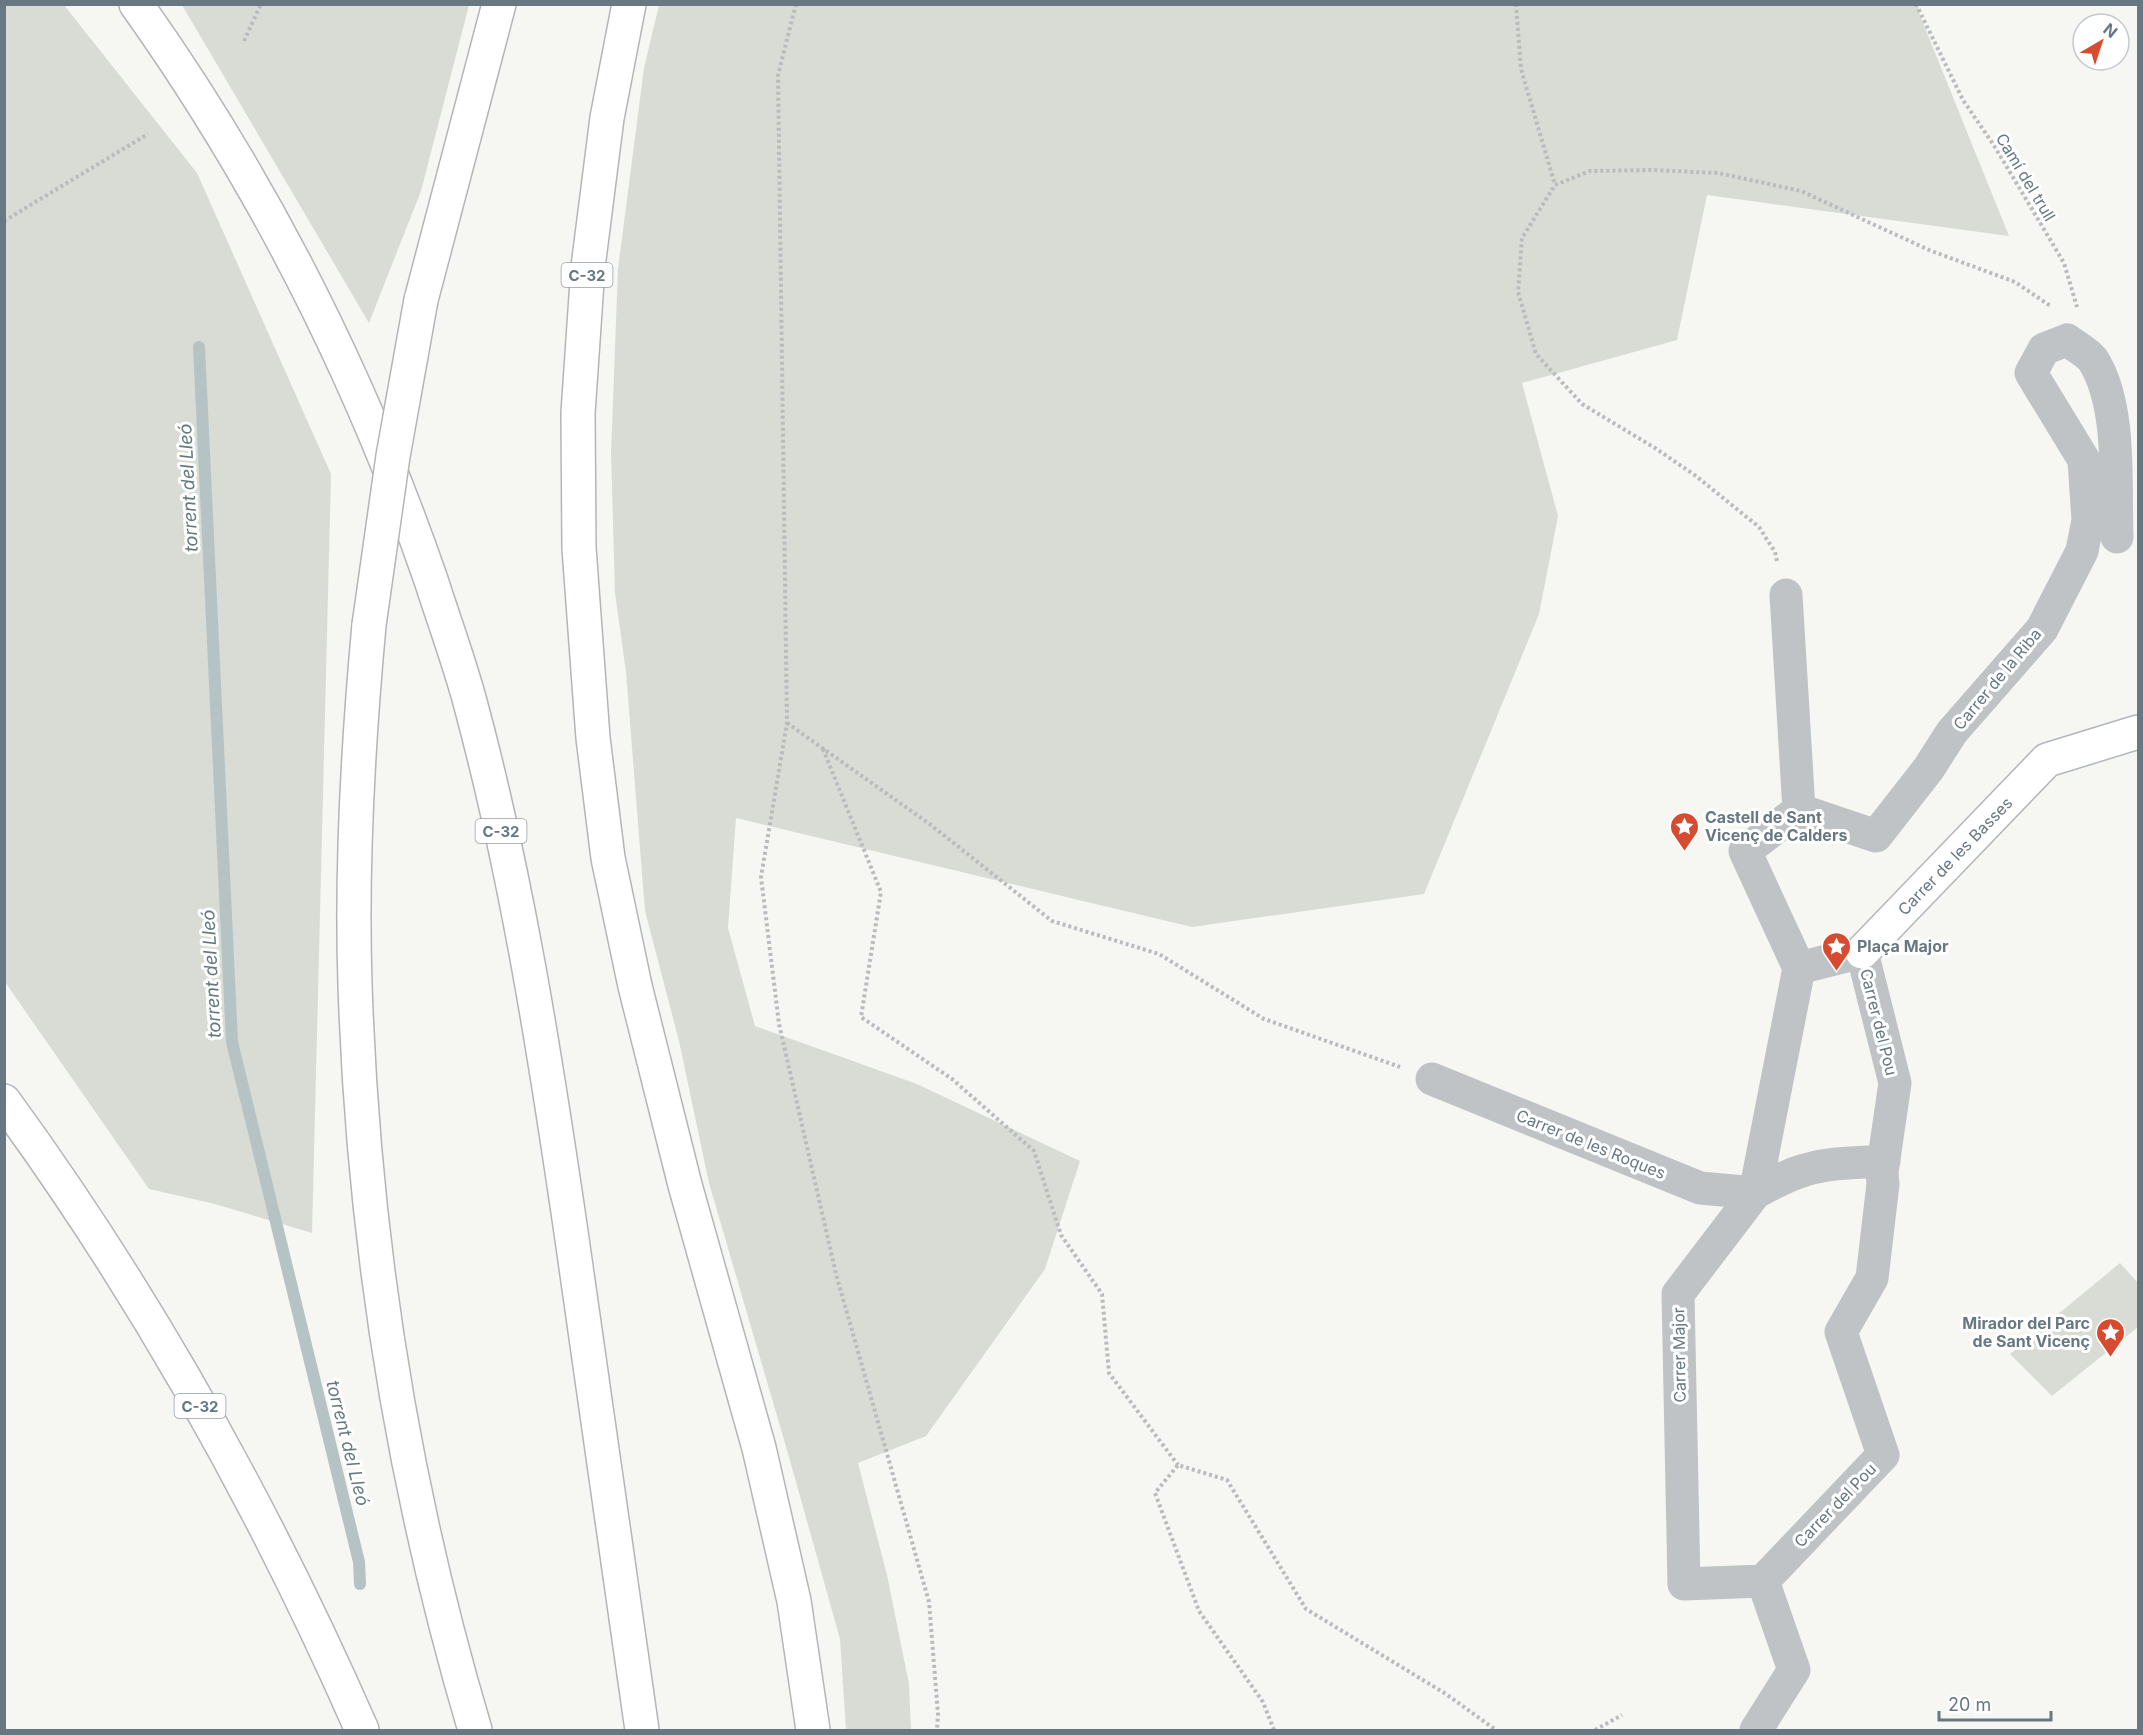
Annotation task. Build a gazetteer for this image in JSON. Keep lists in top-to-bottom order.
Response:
{
  "streets": {
    "main road": ["C-32", "Carrer de les Basses"],
    "street": [
      "Carrer de la Riba",
      "Carrer del Pou",
      "Carrer de les Roques",
      "Carrer Major"
    ],
    "path": ["Camí del trull"]
  },
  "crossings": [
    ["Camí del trull", "Carrer de la Riba"],
    ["Carrer de les Basses", "Carrer del Pou"],
    ["Carrer del Pou", "Carrer Major"],
    ["Carrer de les Roques", "Carrer Major"]
  ],
  "water": ["torrent del Lleó"],
  "places": {
    "place": ["Castell de Sant Vicenç de Calders", "Plaça Major", "Mirador del Parc de Sant Vicenç"]
  },
  "scale_bar": "20 m",
  "north": "top right"
}
